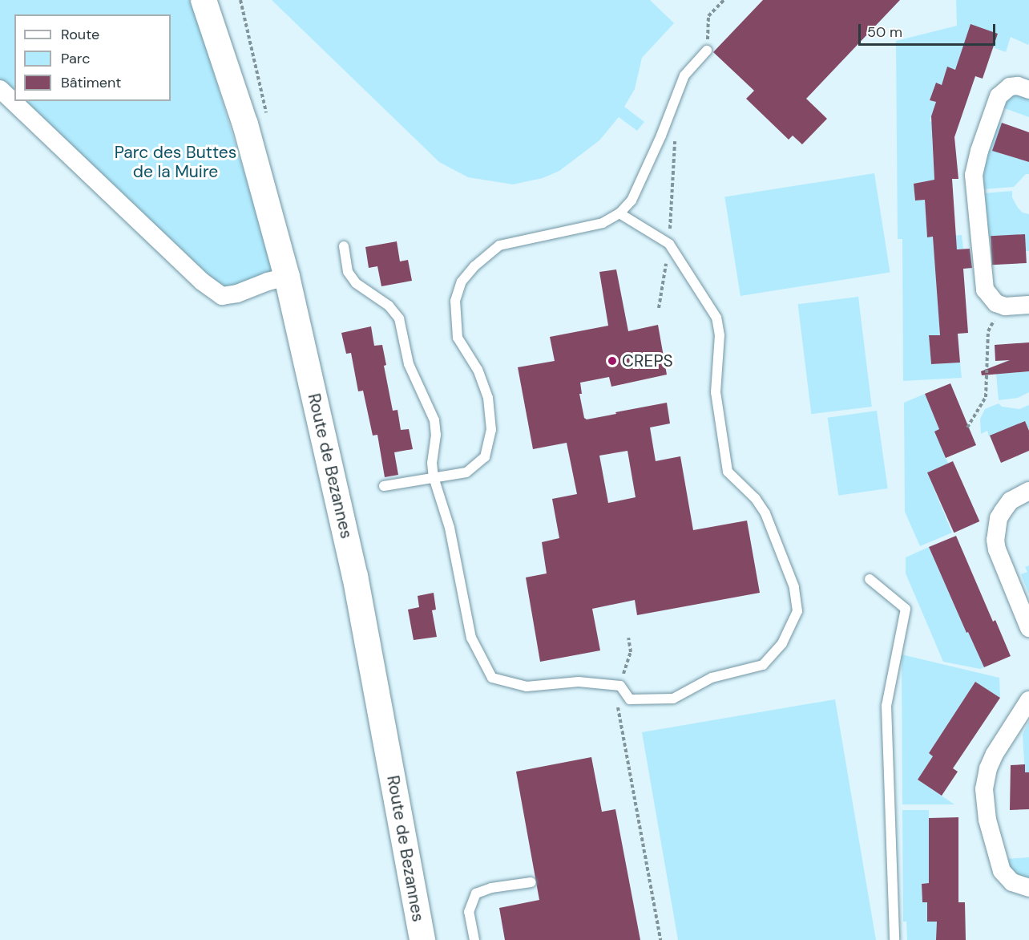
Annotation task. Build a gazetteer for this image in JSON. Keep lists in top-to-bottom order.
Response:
{
  "streets": {
    "street": ["Route de Bezannes"]
  },
  "parks": ["Parc des Buttes de la Muire"],
  "places": ["CREPS"],
  "legend": ["Route", "Parc", "Bâtiment"],
  "scale_bar": "50 m"
}
